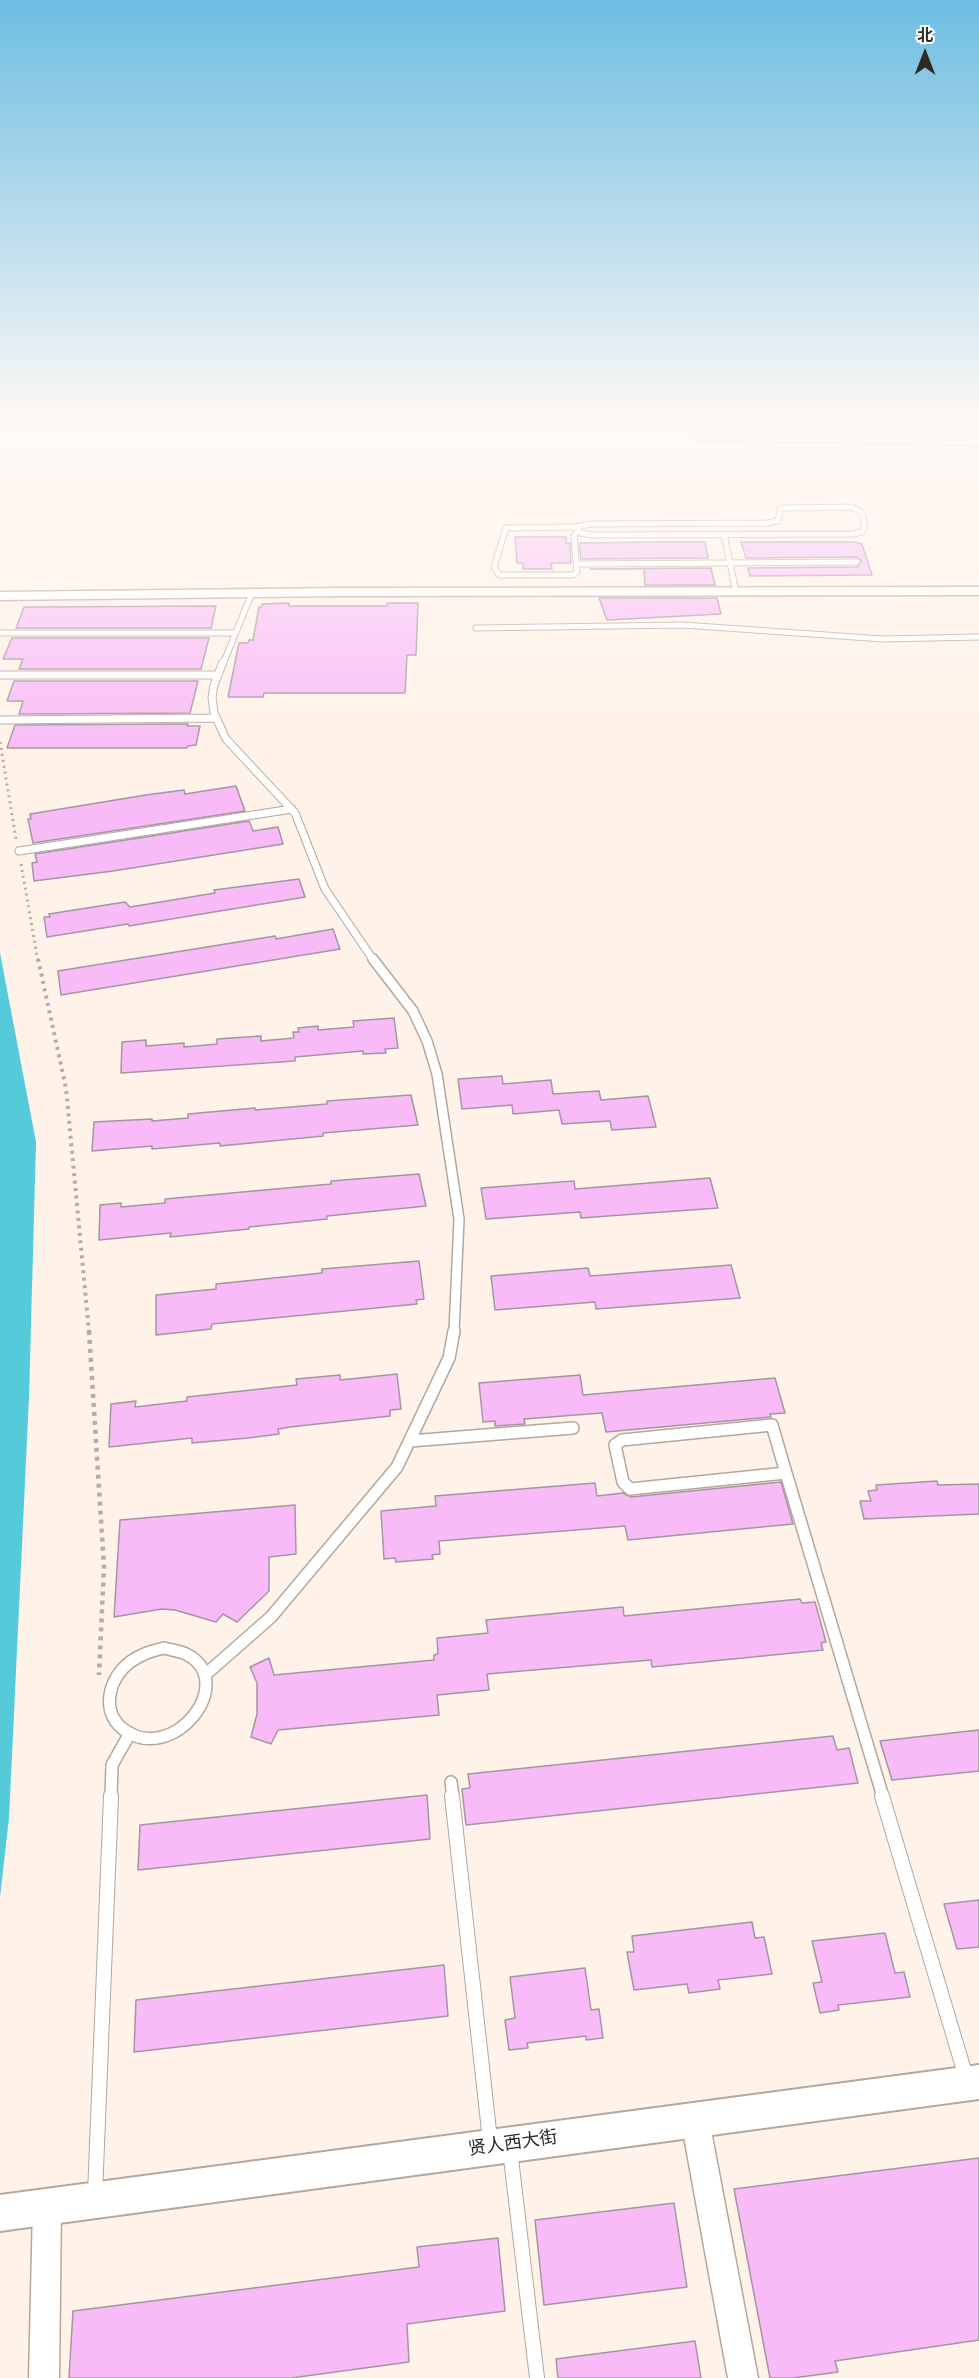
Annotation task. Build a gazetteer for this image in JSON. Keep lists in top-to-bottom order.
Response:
{
  "streets": {
    "street": ["贤人西大街"]
  },
  "north": "top"
}
